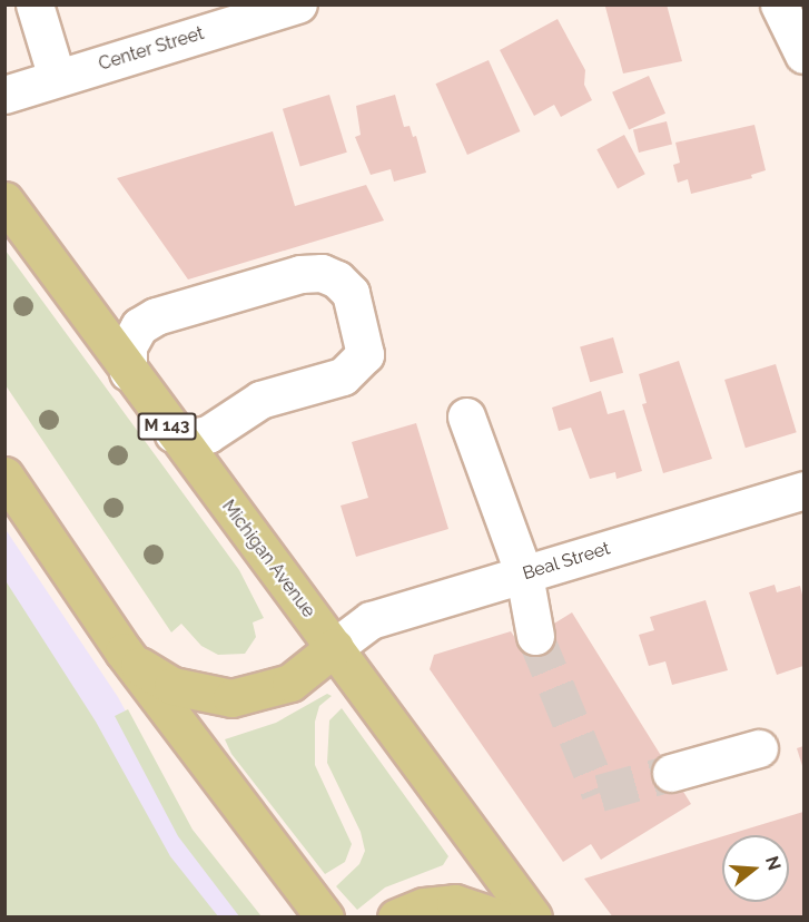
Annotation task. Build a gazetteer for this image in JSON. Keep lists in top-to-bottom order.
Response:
{
  "streets": {
    "main road": ["M 143", "Michigan Avenue"],
    "street": ["Center Street", "Beal Street"]
  },
  "crossings": [
    ["Michigan Avenue", "Beal Street"]
  ],
  "north": "right"
}
